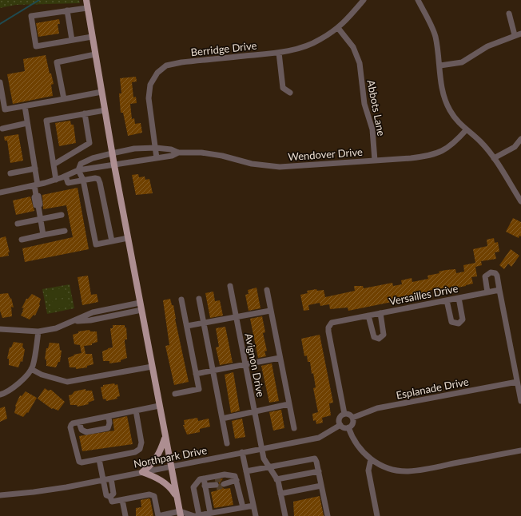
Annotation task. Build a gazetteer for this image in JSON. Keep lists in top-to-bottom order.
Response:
{
  "streets": {
    "street": [
      "Berridge Drive",
      "Abbots Lane",
      "Wendover Drive",
      "Versailles Drive",
      "Avignon Drive",
      "Esplanade Drive",
      "Northpark Drive"
    ]
  },
  "crossings": [
    ["Berridge Drive", "Abbots Lane"],
    ["Berridge Drive", "Wendover Drive"],
    ["Abbots Lane", "Wendover Drive"],
    ["Versailles Drive", "Esplanade Drive"],
    ["Versailles Drive", "Northpark Drive"],
    ["Avignon Drive", "Northpark Drive"],
    ["Esplanade Drive", "Northpark Drive"]
  ]
}
